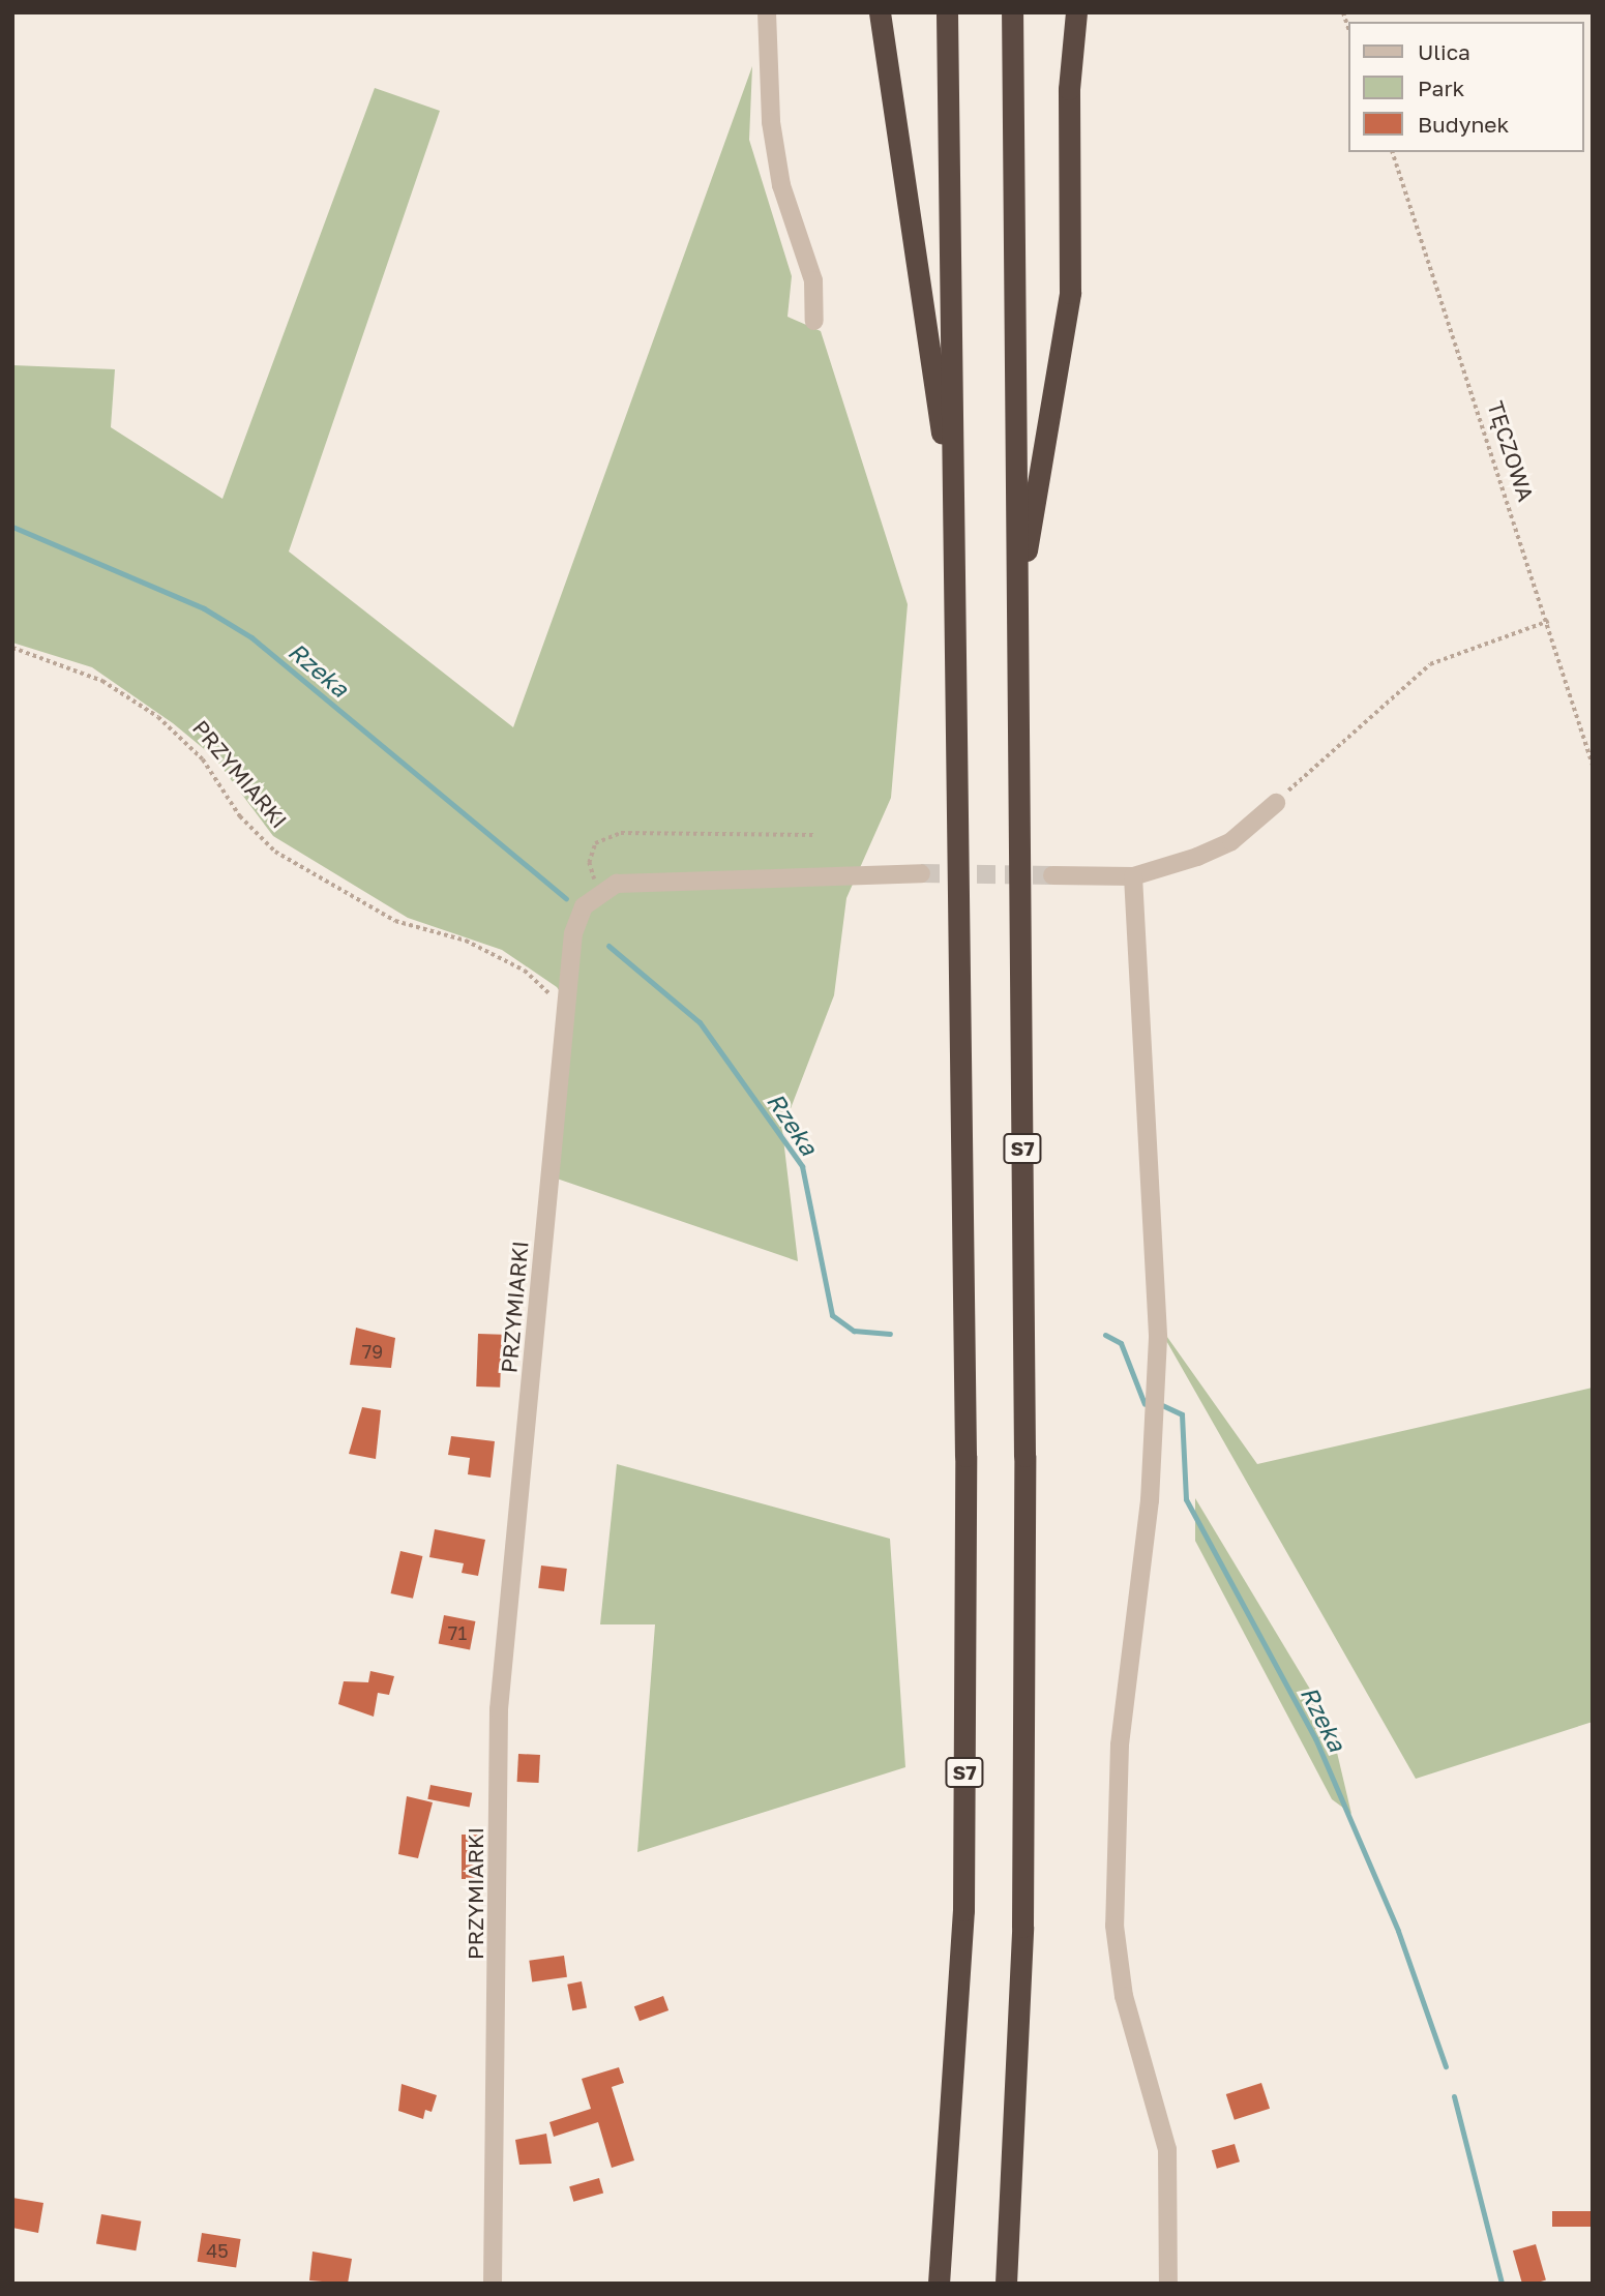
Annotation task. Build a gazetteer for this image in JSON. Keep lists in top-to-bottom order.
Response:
{
  "streets": {
    "highway": ["S7"],
    "street": ["PRZYMIARKI"],
    "path": ["TĘCZOWA"]
  },
  "water": ["Rzeka"],
  "house_numbers": ["79", "71", "45"],
  "legend": ["Ulica", "Park", "Budynek"]
}
